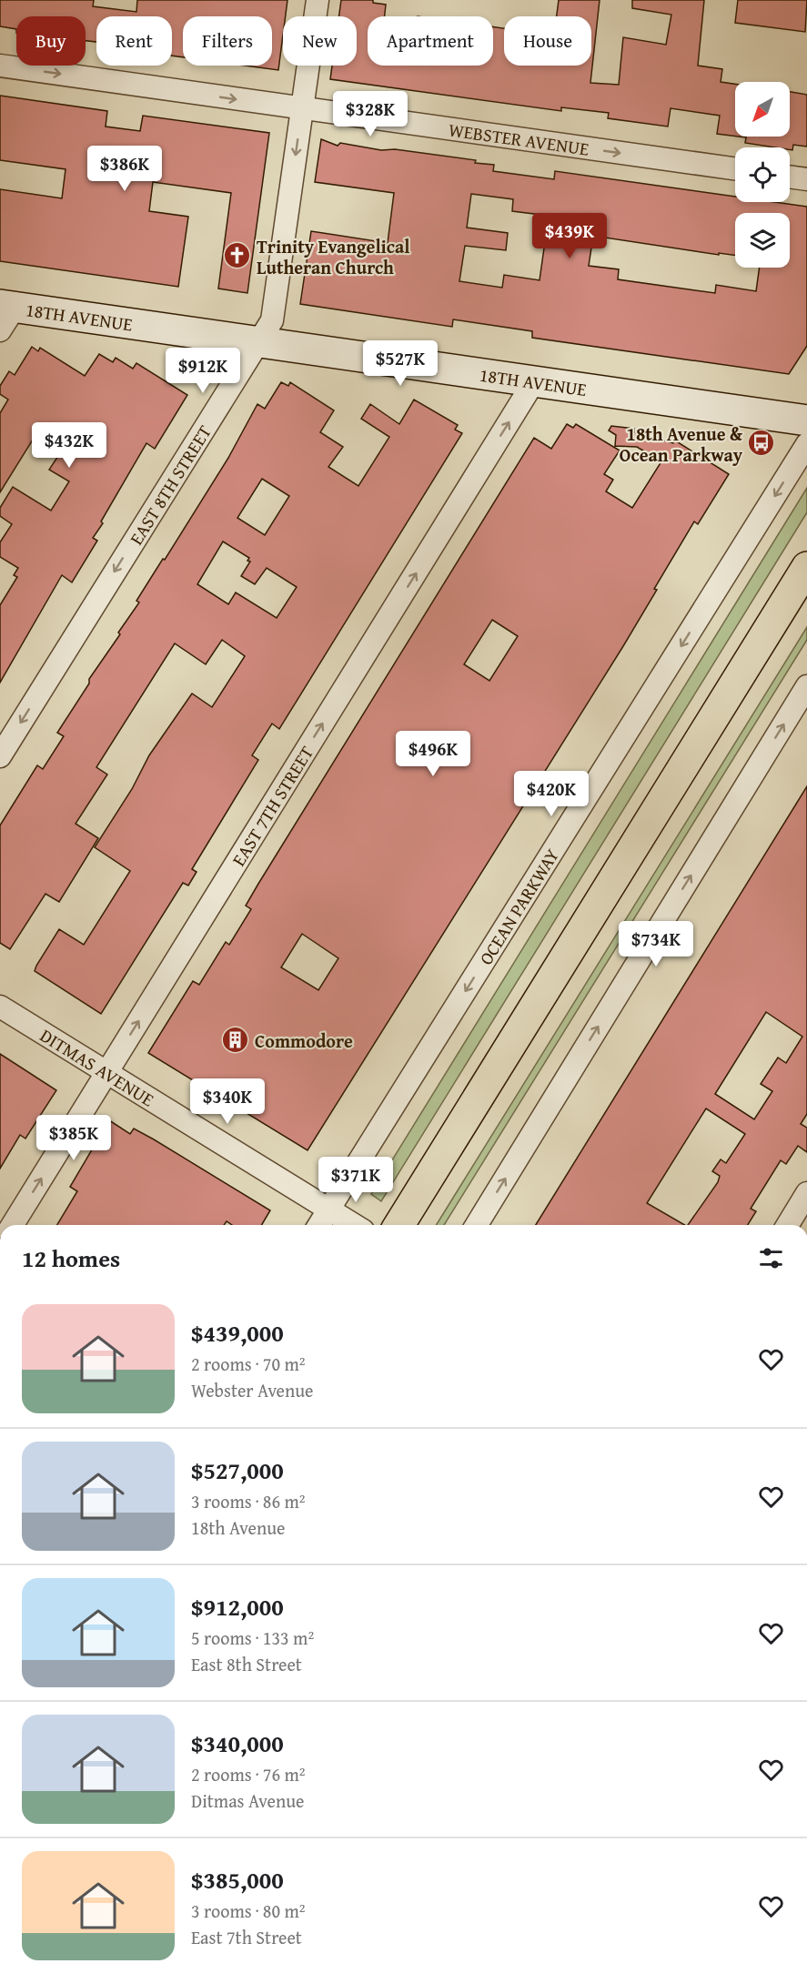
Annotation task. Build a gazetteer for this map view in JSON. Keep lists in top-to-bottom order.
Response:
{
  "streets": {
    "street": [
      "WEBSTER AVENUE",
      "18TH AVENUE",
      "EAST 8TH STREET",
      "EAST 7TH STREET",
      "OCEAN PARKWAY",
      "DITMAS AVENUE"
    ]
  },
  "crossings": [
    ["WEBSTER AVENUE", "EAST 8TH STREET"],
    ["18TH AVENUE", "EAST 8TH STREET"],
    ["18TH AVENUE", "EAST 7TH STREET"],
    ["EAST 7TH STREET", "DITMAS AVENUE"],
    ["OCEAN PARKWAY", "DITMAS AVENUE"]
  ],
  "one_way": ["WEBSTER AVENUE", "EAST 8TH STREET", "EAST 7TH STREET"],
  "places": {
    "church": ["Trinity Evangelical Lutheran Church"],
    "bus stop": ["18th Avenue & Ocean Parkway"],
    "building": ["Commodore"]
  },
  "north": "bottom left",
  "page": {
    "chip": [
      "Buy",
      "Rent",
      "Filters",
      "New",
      "Apartment",
      "House"
    ],
    "price": [
      "$328K",
      "$386K",
      "$439K",
      "$527K",
      "$912K",
      "$432K",
      "$496K",
      "$420K",
      "$734K",
      "$340K",
      "$385K",
      "$371K"
    ],
    "heading": "12 homes",
    "list": [
      {
        "name": "$439,000",
        "note": "2 rooms · 70 m² · Webster Avenue"
      },
      {
        "name": "$527,000",
        "note": "3 rooms · 86 m² · 18th Avenue"
      },
      {
        "name": "$912,000",
        "note": "5 rooms · 133 m² · East 8th Street"
      },
      {
        "name": "$340,000",
        "note": "2 rooms · 76 m² · Ditmas Avenue"
      },
      {
        "name": "$385,000",
        "note": "3 rooms · 80 m² · East 7th Street"
      }
    ]
  }
}
